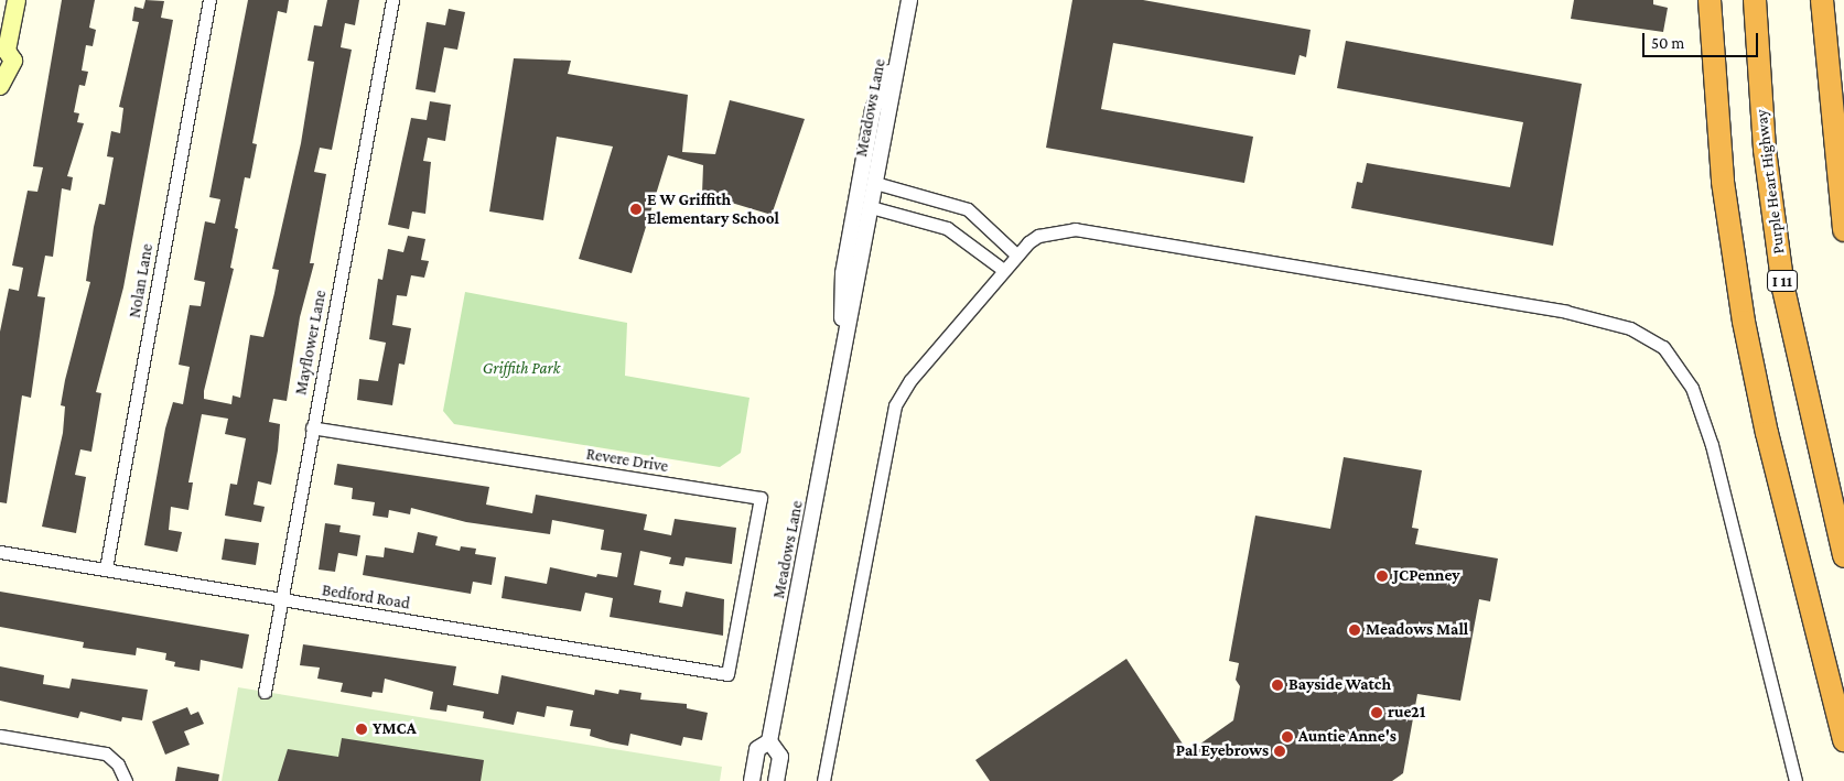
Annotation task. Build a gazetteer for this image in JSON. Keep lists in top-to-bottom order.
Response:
{
  "streets": {
    "highway": ["Purple Heart Highway", "I 11"],
    "street": [
      "Meadows Lane",
      "Nolan Lane",
      "Mayflower Lane",
      "Revere Drive",
      "Bedford Road"
    ]
  },
  "crossings": [
    ["Nolan Lane", "Bedford Road"],
    ["Mayflower Lane", "Revere Drive"],
    ["Mayflower Lane", "Bedford Road"],
    ["Revere Drive", "Bedford Road"]
  ],
  "parks": ["Griffith Park"],
  "places": [
    "E W Griffith Elementary School",
    "JCPenney",
    "Meadows Mall",
    "Bayside Watch",
    "rue21",
    "YMCA",
    "Auntie Anne's",
    "Pal Eyebrows"
  ],
  "scale_bar": "50 m"
}
